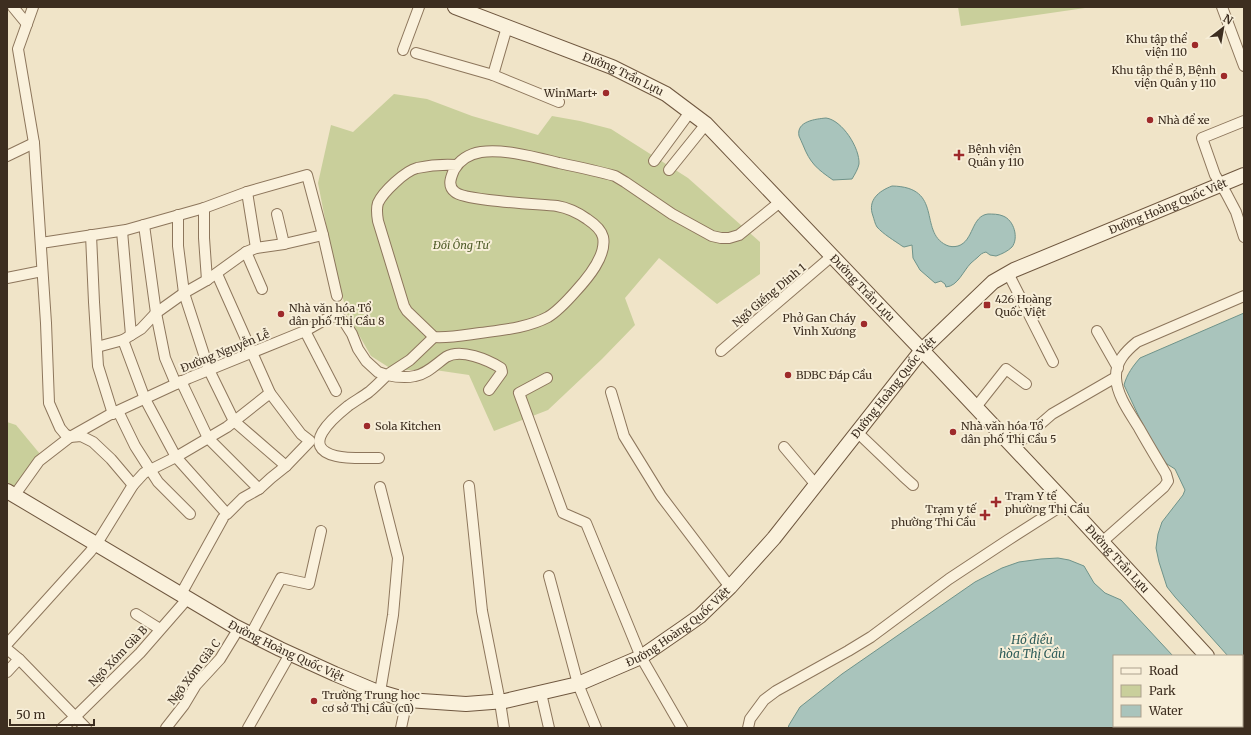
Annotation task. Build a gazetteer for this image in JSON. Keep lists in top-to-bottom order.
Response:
{
  "streets": {
    "main road": ["Đường Trần Lựu", "Đường Hoàng Quốc Việt"],
    "street": [
      "Ngõ Giếng Dinh 1",
      "Đường Nguyễn Lễ",
      "Ngõ Xóm Già B",
      "Ngõ Xóm Già C"
    ]
  },
  "crossings": [
    ["Đường Trần Lựu", "Đường Hoàng Quốc Việt"],
    ["Đường Trần Lựu", "Ngõ Giếng Dinh 1"],
    ["Đường Hoàng Quốc Việt", "Đường Nguyễn Lễ"],
    ["Đường Hoàng Quốc Việt", "Ngõ Xóm Già B"],
    ["Đường Hoàng Quốc Việt", "Ngõ Xóm Già C"]
  ],
  "water": ["Hồ điều hòa Thị Cầu"],
  "parks": ["Đồi Ông Tư"],
  "places": {
    "other": [
      "Khu tập thể viện 110",
      "Khu tập thể B, Bệnh viện Quân y 110",
      "WinMart+",
      "Nhà để xe",
      "Nhà văn hóa Tổ dân phố Thị Cầu 8",
      "Phở Gan Cháy Vinh Xương",
      "BDBC Đáp Cầu",
      "Sola Kitchen",
      "Nhà văn hóa Tổ dân phố Thị Cầu 5",
      "Trường Trung học cơ sở Thị Cầu (cũ)"
    ],
    "health": ["Bệnh viện Quân y 110", "Trạm Y tế phường Thị Cầu", "Trạm y tế phường Thi Cầu"],
    "transit": ["426 Hoàng Quốc Việt"]
  },
  "legend": ["Road", "Park", "Water"],
  "scale_bar": "50 m",
  "north": "top right"
}
